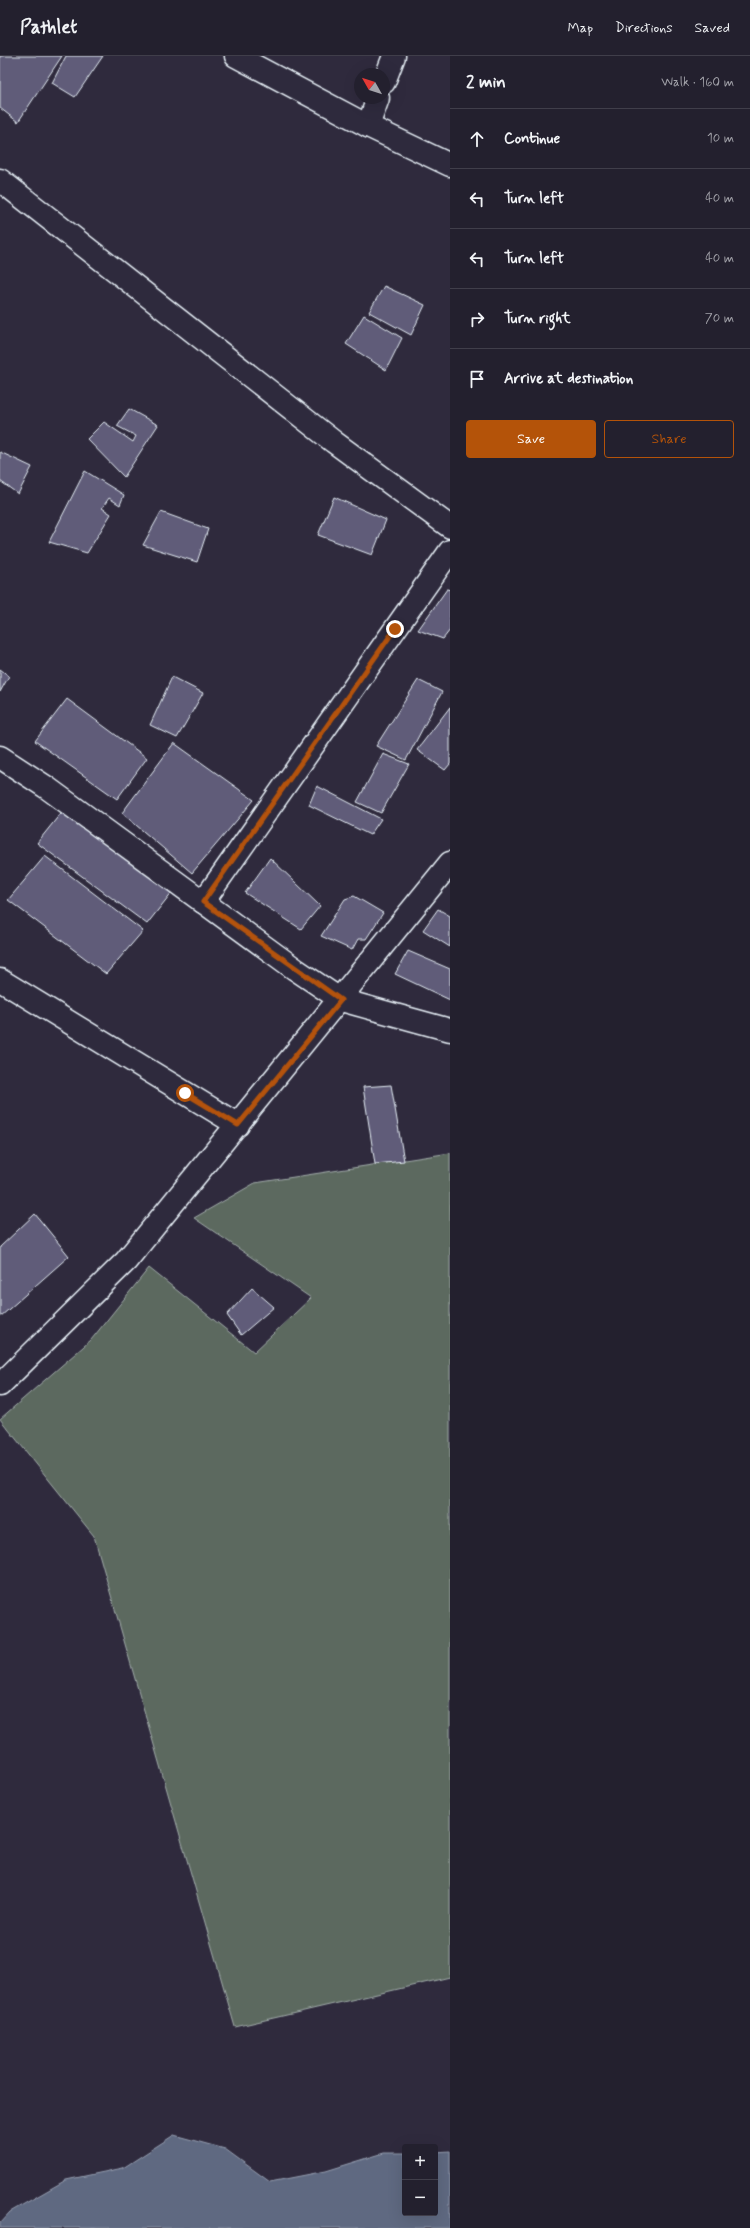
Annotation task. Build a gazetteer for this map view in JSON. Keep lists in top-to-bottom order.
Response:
{
  "north": "top left",
  "page": {
    "header": "Pathlet",
    "nav": ["Map", "Directions", "Saved"],
    "heading": ["2 min", "Walk · 160 m"],
    "list": [
      ["Continue", "10 m"],
      ["Turn left", "40 m"],
      ["Turn left", "40 m"],
      ["Turn right", "70 m"],
      "Arrive at destination"
    ],
    "buttons": ["Save", "Share"],
    "map_buttons": ["+", "−"]
  }
}
